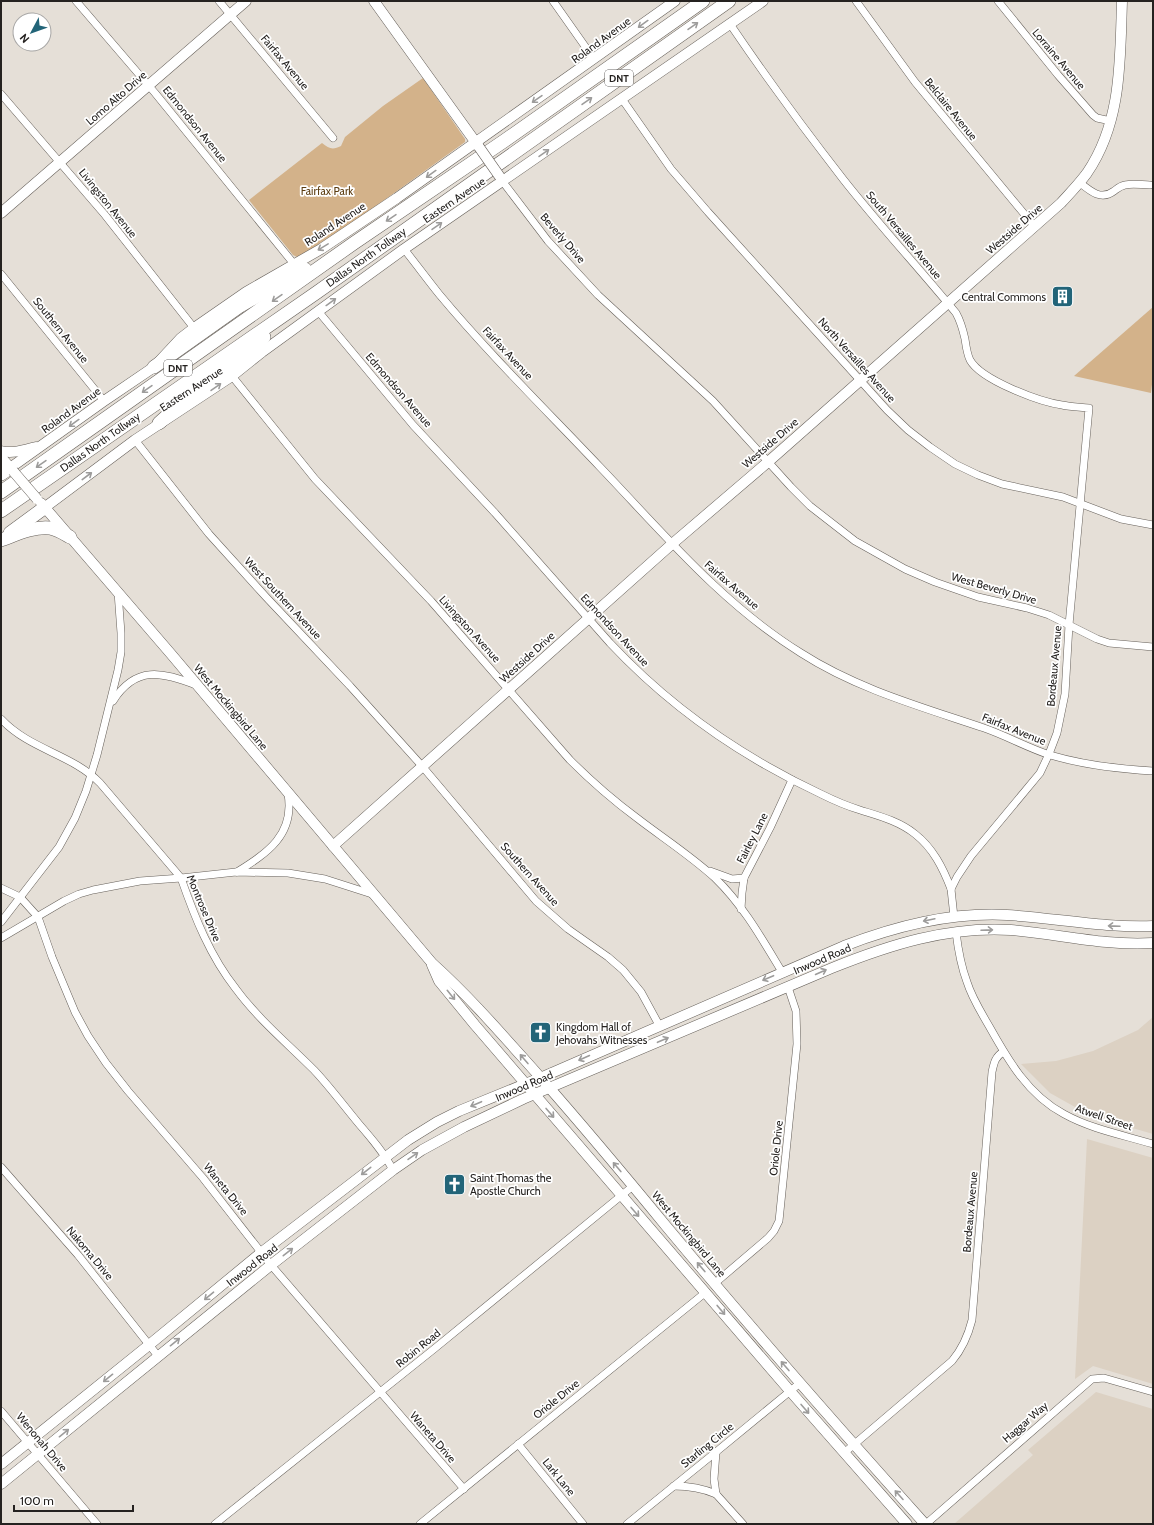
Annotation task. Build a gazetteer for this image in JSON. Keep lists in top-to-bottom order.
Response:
{
  "streets": {
    "highway": ["DNT", "Dallas North Tollway"],
    "main road": [
      "Roland Avenue",
      "Lomo Alto Drive",
      "Eastern Avenue",
      "Westside Drive",
      "Beverly Drive",
      "West Mockingbird Lane",
      "Inwood Road"
    ],
    "street": [
      "Lorraine Avenue",
      "Fairfax Avenue",
      "Belclaire Avenue",
      "Edmondson Avenue",
      "Livingston Avenue",
      "South Versailles Avenue",
      "Southern Avenue",
      "North Versailles Avenue",
      "West Beverly Drive",
      "West Southern Avenue",
      "Bordeaux Avenue",
      "Fairley Lane",
      "Montrose Drive",
      "Atwell Street",
      "Oriole Drive",
      "Waneta Drive",
      "Nakoma Drive",
      "Robin Road",
      "Haggar Way",
      "Wenonah Drive",
      "Starling Circle",
      "Lark Lane"
    ]
  },
  "crossings": [
    ["Roland Avenue", "Edmondson Avenue"],
    ["Roland Avenue", "Livingston Avenue"],
    ["Roland Avenue", "Beverly Drive"],
    ["Roland Avenue", "Southern Avenue"],
    ["Roland Avenue", "West Mockingbird Lane"],
    ["Lorraine Avenue", "Westside Drive"],
    ["Fairfax Avenue", "Lomo Alto Drive"],
    ["Fairfax Avenue", "Eastern Avenue"],
    ["Fairfax Avenue", "Westside Drive"],
    ["Fairfax Avenue", "Bordeaux Avenue"],
    ["Lomo Alto Drive", "Edmondson Avenue"],
    ["Lomo Alto Drive", "Livingston Avenue"],
    ["Belclaire Avenue", "Westside Drive"],
    ["Edmondson Avenue", "Eastern Avenue"],
    ["Edmondson Avenue", "Westside Drive"],
    ["Edmondson Avenue", "Bordeaux Avenue"],
    ["Edmondson Avenue", "Fairley Lane"],
    ["Eastern Avenue", "Livingston Avenue"],
    ["Eastern Avenue", "South Versailles Avenue"],
    ["Eastern Avenue", "Beverly Drive"],
    ["Eastern Avenue", "North Versailles Avenue"],
    ["Eastern Avenue", "West Southern Avenue"],
    ["Eastern Avenue", "West Mockingbird Lane"],
    ["Livingston Avenue", "Westside Drive"],
    ["Livingston Avenue", "Fairley Lane"],
    ["Livingston Avenue", "Inwood Road"],
    ["Westside Drive", "South Versailles Avenue"],
    ["Westside Drive", "Beverly Drive"],
    ["Westside Drive", "Southern Avenue"],
    ["Westside Drive", "North Versailles Avenue"],
    ["Westside Drive", "West Beverly Drive"],
    ["Westside Drive", "West Southern Avenue"],
    ["Westside Drive", "West Mockingbird Lane"],
    ["South Versailles Avenue", "Bordeaux Avenue"],
    ["Beverly Drive", "West Beverly Drive"],
    ["Southern Avenue", "West Southern Avenue"],
    ["Southern Avenue", "Inwood Road"],
    ["North Versailles Avenue", "Bordeaux Avenue"],
    ["West Beverly Drive", "Bordeaux Avenue"],
    ["Bordeaux Avenue", "West Mockingbird Lane"],
    ["Bordeaux Avenue", "Atwell Street"],
    ["West Mockingbird Lane", "Inwood Road"],
    ["West Mockingbird Lane", "Oriole Drive"],
    ["West Mockingbird Lane", "Robin Road"],
    ["West Mockingbird Lane", "Haggar Way"],
    ["West Mockingbird Lane", "Starling Circle"],
    ["Montrose Drive", "Inwood Road"],
    ["Inwood Road", "Oriole Drive"],
    ["Inwood Road", "Waneta Drive"],
    ["Inwood Road", "Nakoma Drive"],
    ["Inwood Road", "Wenonah Drive"],
    ["Oriole Drive", "Waneta Drive"],
    ["Oriole Drive", "Lark Lane"],
    ["Waneta Drive", "Robin Road"]
  ],
  "one_way": ["Roland Avenue", "Eastern Avenue"],
  "parks": ["Fairfax Park"],
  "places": {
    "building": ["Central Commons"],
    "church": ["Kingdom Hall of Jehovahs Witnesses", "Saint Thomas the Apostle Church"]
  },
  "scale_bar": "100 m",
  "north": "bottom left"
}
